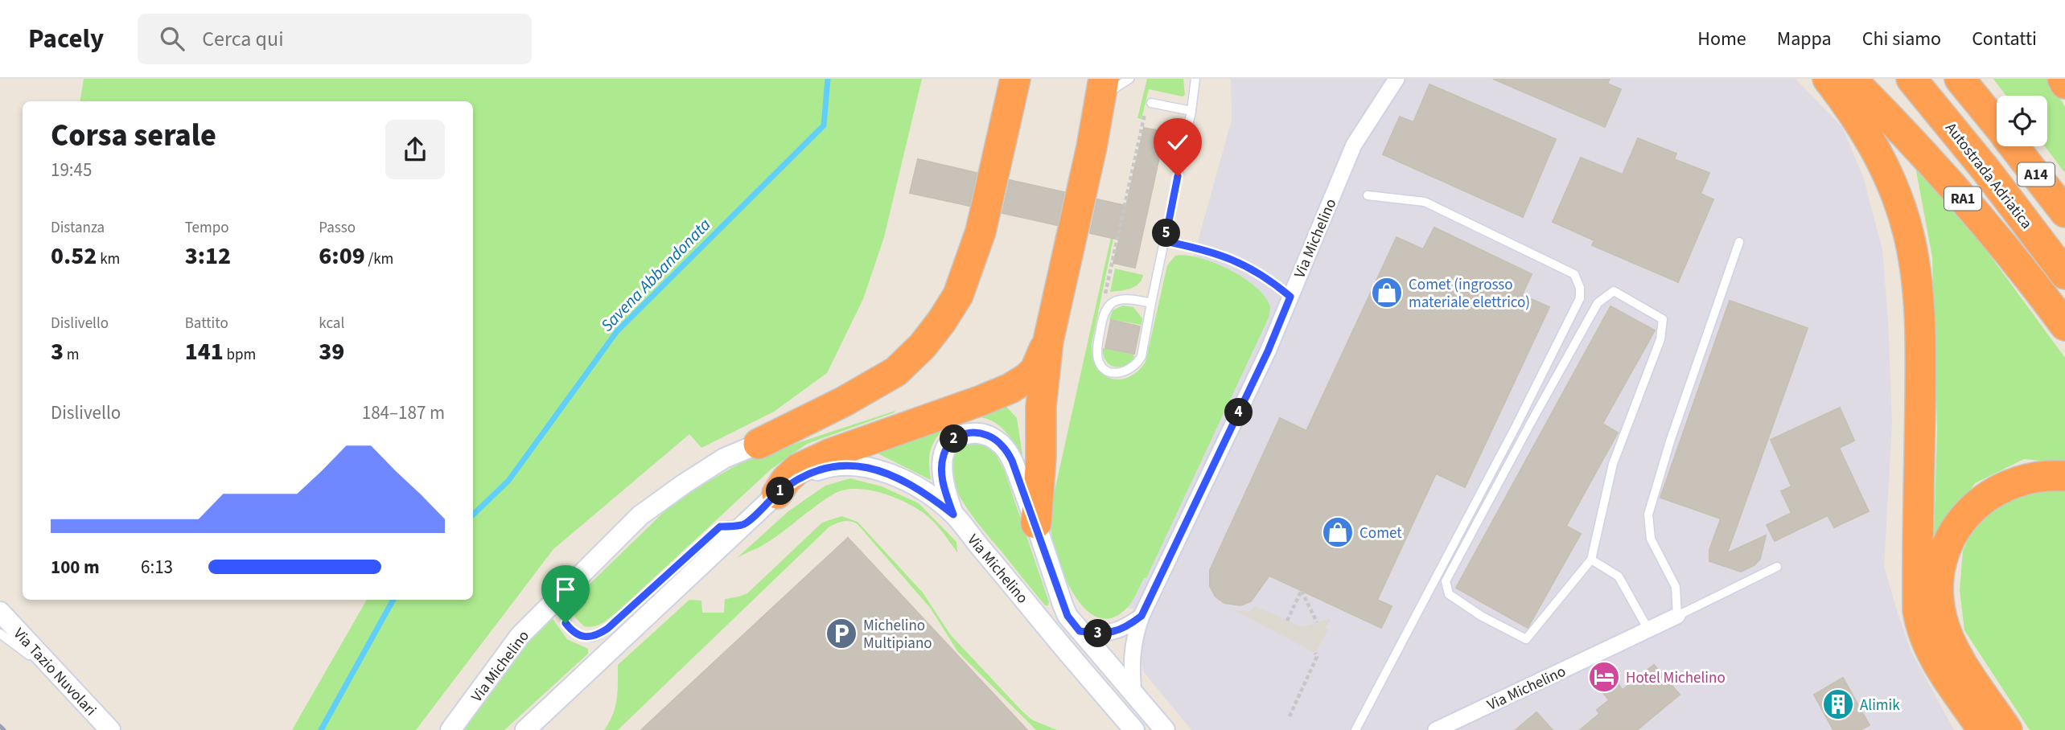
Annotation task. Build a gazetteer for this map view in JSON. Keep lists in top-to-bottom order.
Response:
{
  "streets": {
    "highway": ["A14", "Autostrada Adriatica", "RA1"],
    "street": ["Via Michelino", "Via Tazio Nuvolari"]
  },
  "water": ["Savena Abbandonata"],
  "places": {
    "shop": ["Comet (ingrosso materiale elettrico)", "Comet"],
    "parking": ["Michelino Multipiano"],
    "hotel": ["Hotel Michelino"],
    "building": ["Alimik"]
  },
  "page": {
    "header": "Pacely",
    "search": "Cerca qui",
    "nav": [
      "Home",
      "Mappa",
      "Chi siamo",
      "Contatti"
    ],
    "heading": ["Corsa serale", "19:45"],
    "stats": [
      ["Distanza", "0.52 km"],
      ["Tempo", "3:12"],
      ["Passo", "6:09 /km"],
      ["Dislivello", "3 m"],
      ["Battito", "141 bpm"],
      ["kcal", "39"]
    ],
    "pins": [
      "5",
      "4",
      "2",
      "1",
      "3"
    ],
    "chart": ["Dislivello", "184–187 m"],
    "list": [
      {
        "name": "100 m",
        "note": "6:13"
      }
    ]
  }
}
